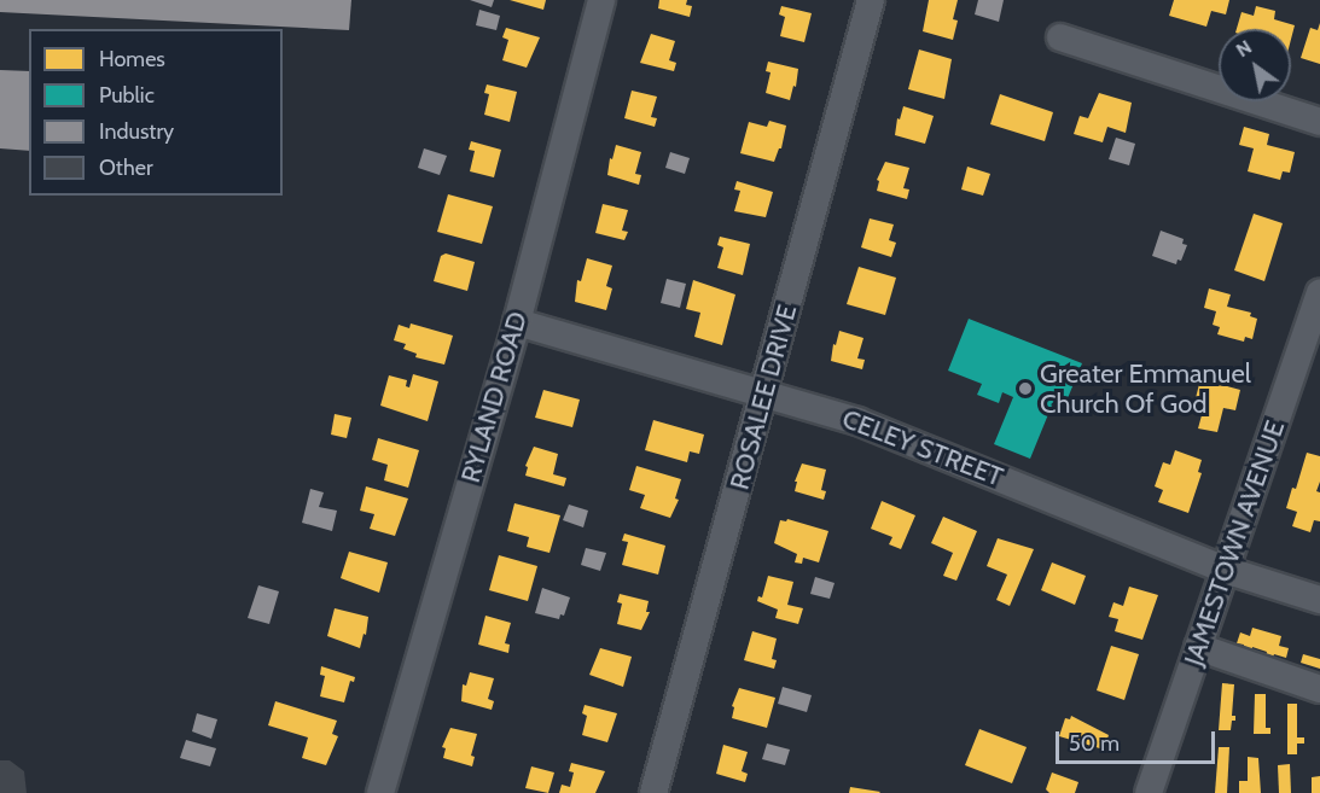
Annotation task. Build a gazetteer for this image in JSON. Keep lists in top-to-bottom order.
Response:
{
  "streets": {
    "street": [
      "RYLAND ROAD",
      "ROSALEE DRIVE",
      "CELEY STREET",
      "JAMESTOWN AVENUE"
    ]
  },
  "crossings": [
    ["RYLAND ROAD", "CELEY STREET"],
    ["ROSALEE DRIVE", "CELEY STREET"],
    ["CELEY STREET", "JAMESTOWN AVENUE"]
  ],
  "places": ["Greater Emmanuel Church Of God"],
  "legend": [
    "Homes",
    "Public",
    "Industry",
    "Other"
  ],
  "scale_bar": "50 m",
  "north": "top left"
}
